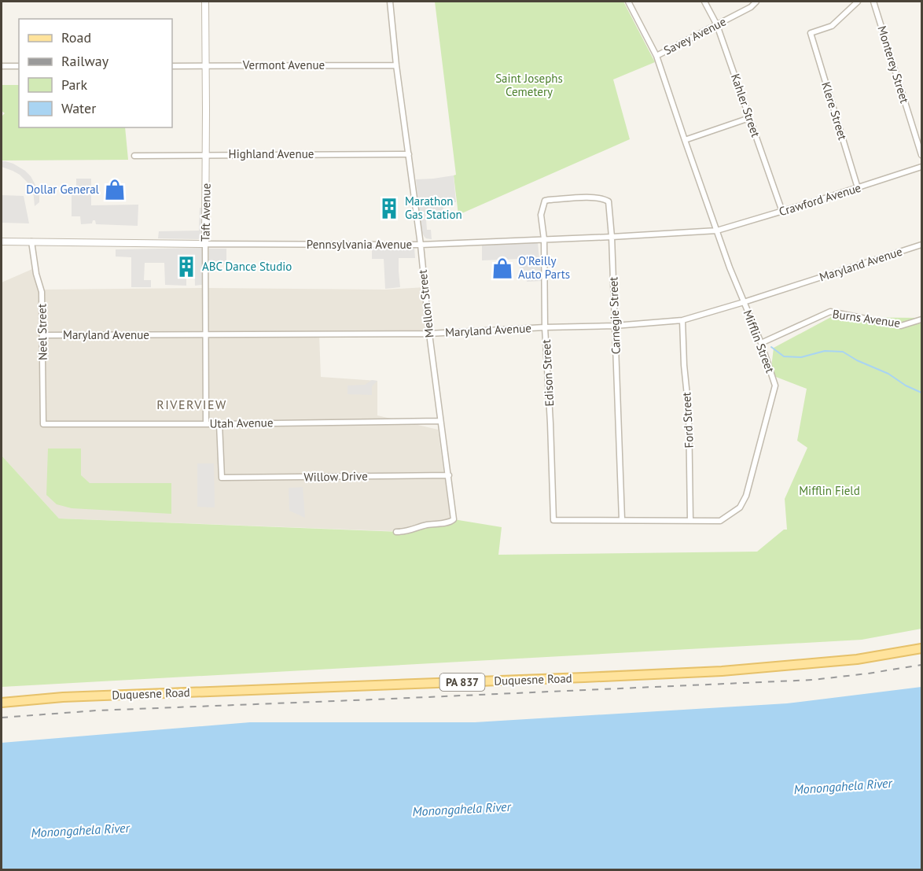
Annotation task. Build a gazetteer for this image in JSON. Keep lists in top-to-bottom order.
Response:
{
  "streets": {
    "main road": ["Duquesne Road", "PA 837"],
    "street": [
      "Savey Avenue",
      "Monterey Street",
      "Vermont Avenue",
      "Kahler Street",
      "Klere Street",
      "Highland Avenue",
      "Crawford Avenue",
      "Taft Avenue",
      "Pennsylvania Avenue",
      "Maryland Avenue",
      "Mellon Street",
      "Carnegie Street",
      "Burns Avenue",
      "Neel Street",
      "Mifflin Street",
      "Edison Street",
      "Ford Street",
      "Utah Avenue",
      "Willow Drive"
    ]
  },
  "crossings": [
    ["Savey Avenue", "Kahler Street"],
    ["Savey Avenue", "Mifflin Street"],
    ["Vermont Avenue", "Taft Avenue"],
    ["Vermont Avenue", "Mellon Street"],
    ["Kahler Street", "Crawford Avenue"],
    ["Klere Street", "Crawford Avenue"],
    ["Highland Avenue", "Taft Avenue"],
    ["Highland Avenue", "Mellon Street"],
    ["Crawford Avenue", "Pennsylvania Avenue"],
    ["Crawford Avenue", "Mifflin Street"],
    ["Taft Avenue", "Pennsylvania Avenue"],
    ["Taft Avenue", "Maryland Avenue"],
    ["Taft Avenue", "Utah Avenue"],
    ["Pennsylvania Avenue", "Mellon Street"],
    ["Pennsylvania Avenue", "Carnegie Street"],
    ["Pennsylvania Avenue", "Neel Street"],
    ["Pennsylvania Avenue", "Mifflin Street"],
    ["Pennsylvania Avenue", "Edison Street"],
    ["Maryland Avenue", "Mellon Street"],
    ["Maryland Avenue", "Carnegie Street"],
    ["Maryland Avenue", "Neel Street"],
    ["Maryland Avenue", "Mifflin Street"],
    ["Maryland Avenue", "Edison Street"],
    ["Maryland Avenue", "Ford Street"],
    ["Mellon Street", "Utah Avenue"],
    ["Mellon Street", "Willow Drive"],
    ["Carnegie Street", "Mifflin Street"],
    ["Carnegie Street", "Edison Street"],
    ["Burns Avenue", "Mifflin Street"],
    ["Neel Street", "Utah Avenue"],
    ["Mifflin Street", "Edison Street"],
    ["Mifflin Street", "Ford Street"],
    ["Utah Avenue", "Willow Drive"]
  ],
  "districts": ["RIVERVIEW"],
  "water": ["Monongahela River"],
  "parks": ["Saint Josephs Cemetery", "Mifflin Field"],
  "places": {
    "shop": ["Dollar General", "O'Reilly Auto Parts"],
    "building": ["Marathon Gas Station", "ABC Dance Studio"]
  },
  "legend": [
    "Road",
    "Railway",
    "Park",
    "Water"
  ]
}
